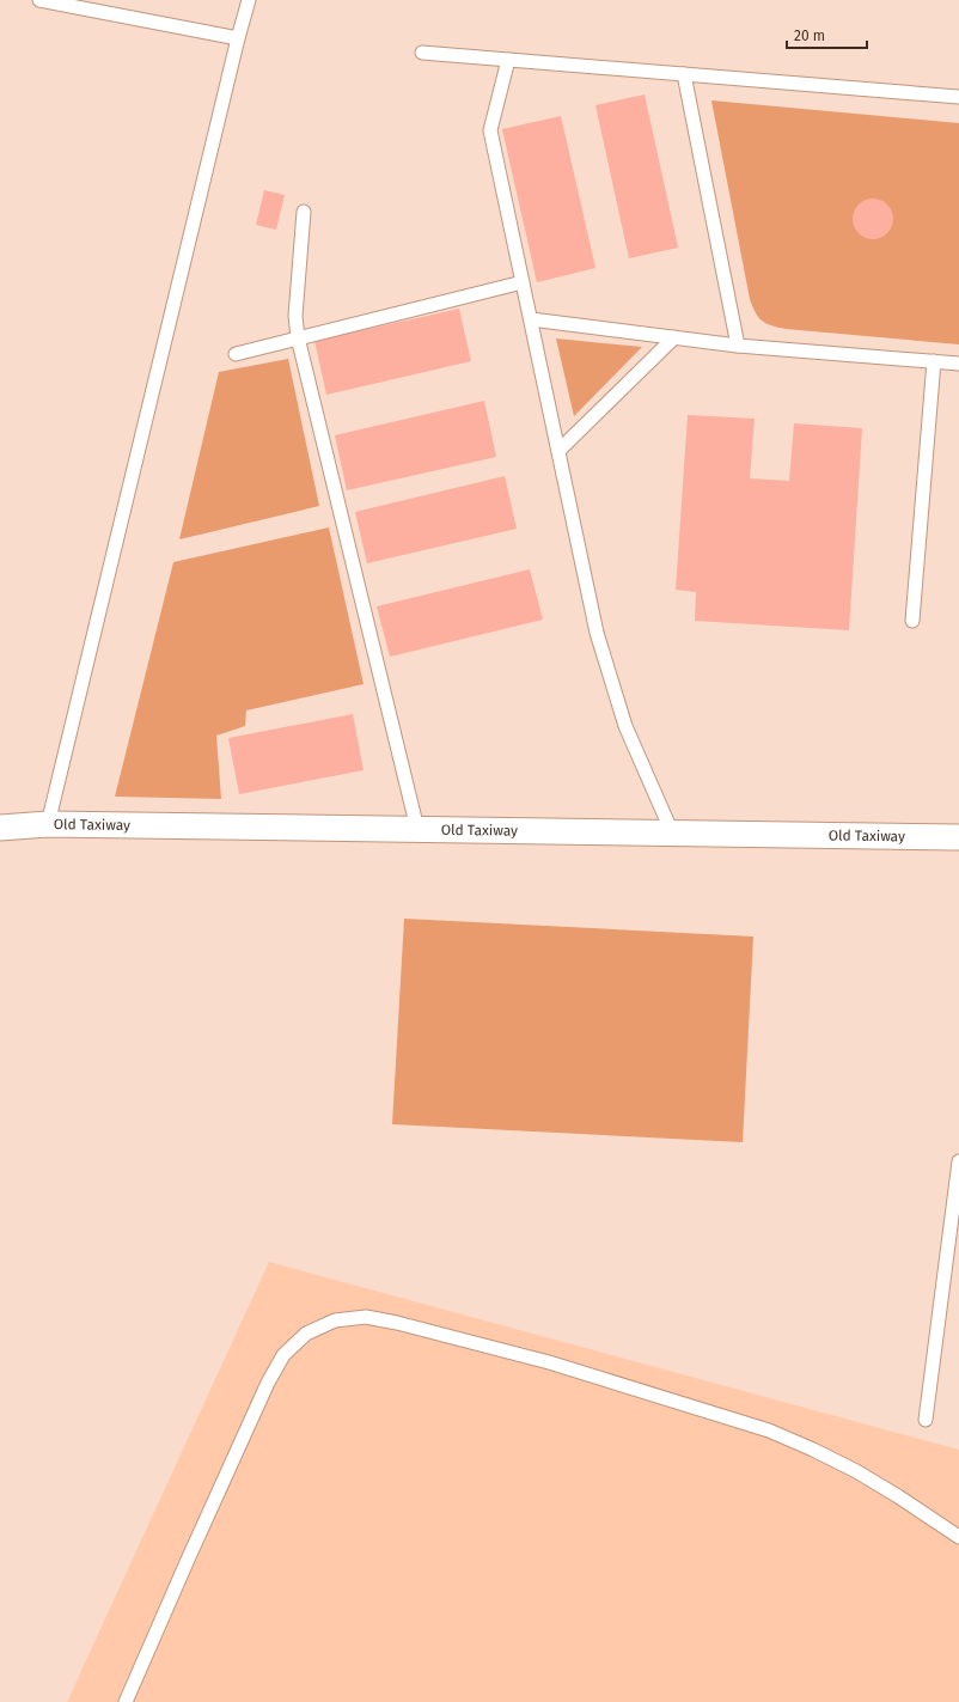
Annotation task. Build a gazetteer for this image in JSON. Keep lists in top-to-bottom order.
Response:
{
  "streets": {
    "street": ["Old Taxiway"]
  },
  "scale_bar": "20 m"
}
